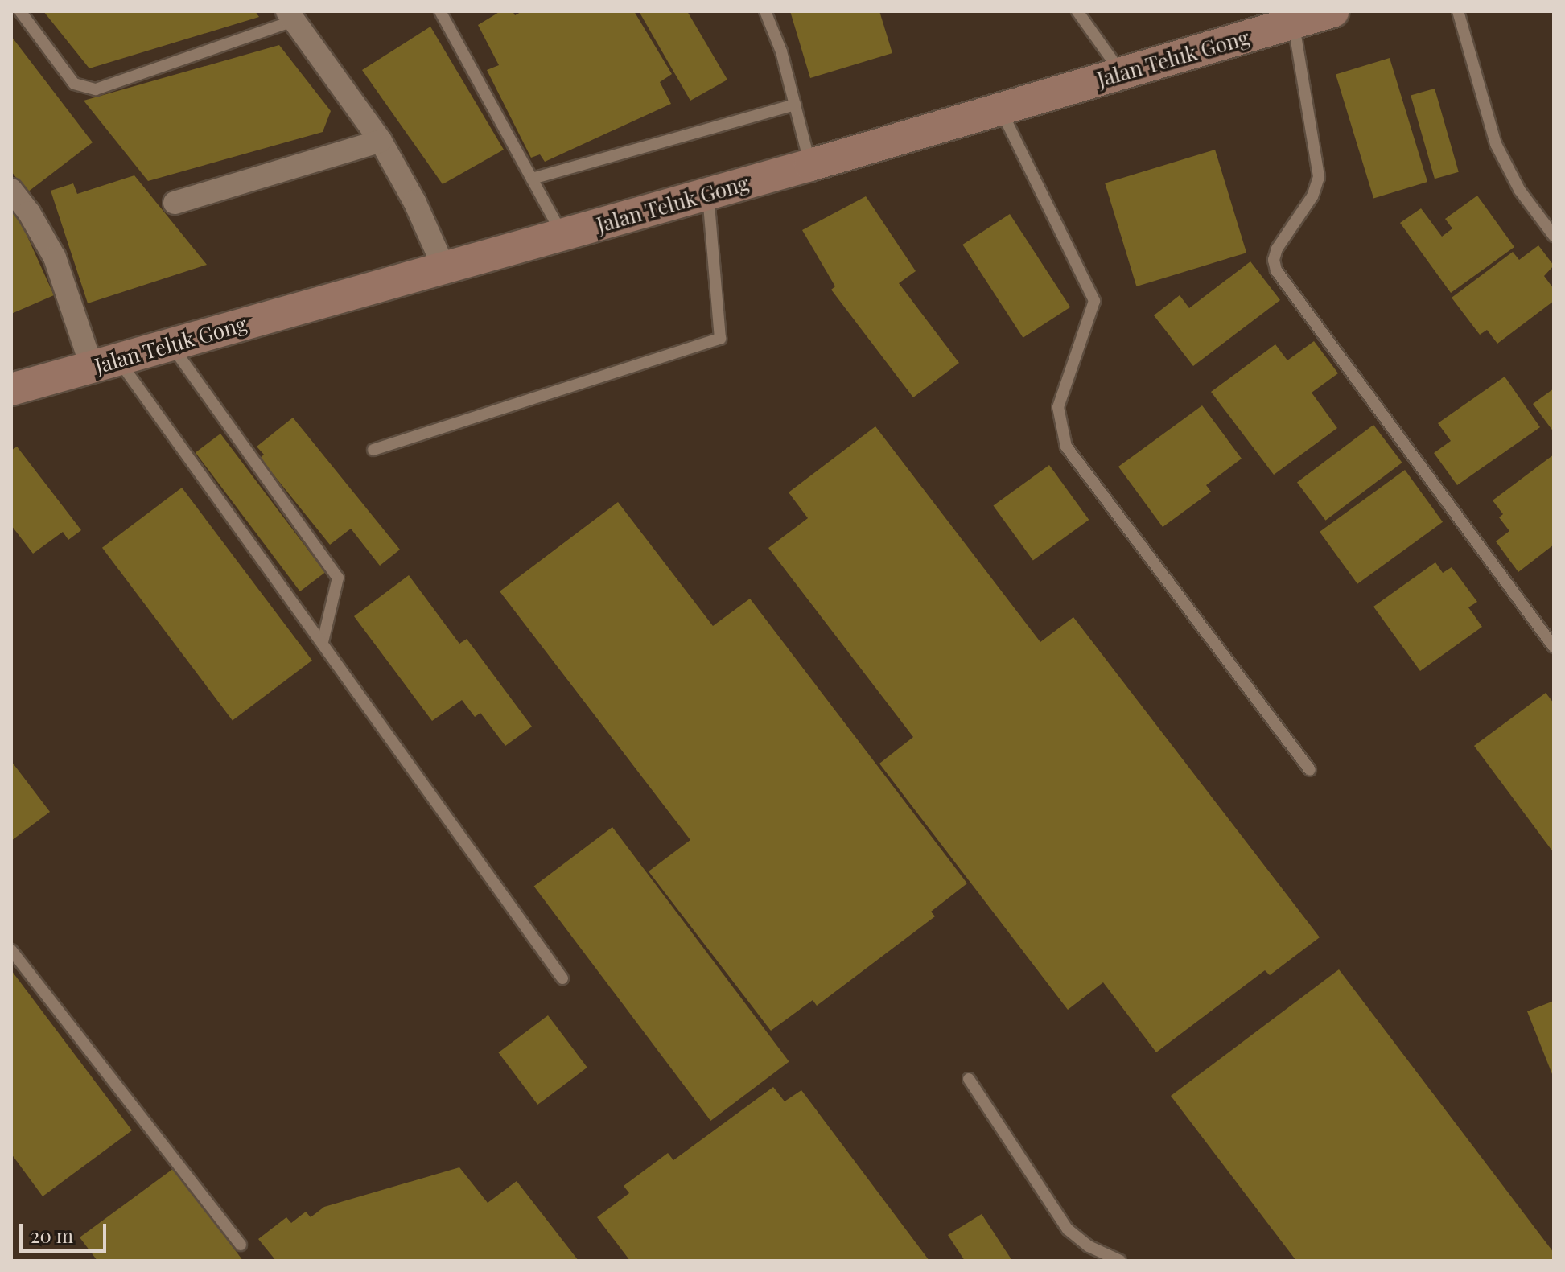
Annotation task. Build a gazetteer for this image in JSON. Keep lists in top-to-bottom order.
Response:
{
  "streets": {
    "street": ["Jalan Teluk Gong"]
  },
  "scale_bar": "20 m"
}
